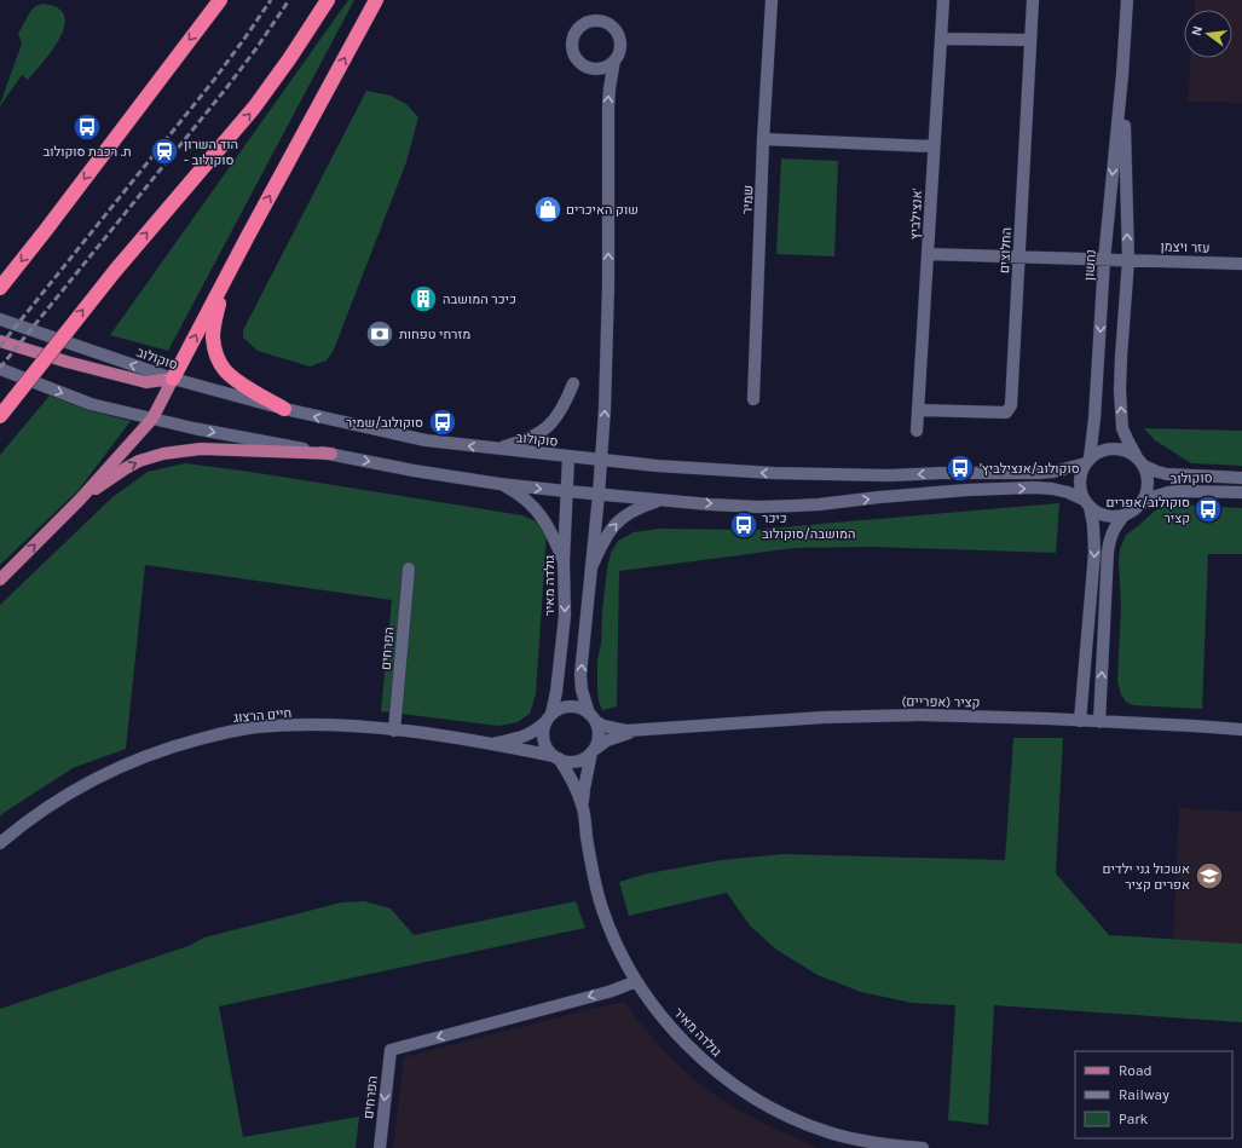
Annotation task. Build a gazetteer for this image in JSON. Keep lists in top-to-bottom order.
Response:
{
  "streets": {
    "street": [
      "שמיר",
      "אנצילביץ'",
      "עזר ויצמן",
      "החלוצים",
      "נחשון",
      "סוקולוב",
      "גולדה מאיר",
      "הפרחים",
      "קציר (אפריים)",
      "חיים הרצוג"
    ]
  },
  "crossings": [
    ["אנצילביץ'", "עזר ויצמן"],
    ["אנצילביץ'", "החלוצים"],
    ["עזר ויצמן", "החלוצים"],
    ["עזר ויצמן", "נחשון"],
    ["נחשון", "סוקולוב"],
    ["סוקולוב", "גולדה מאיר"],
    ["גולדה מאיר", "הפרחים"],
    ["גולדה מאיר", "קציר (אפריים)"],
    ["גולדה מאיר", "חיים הרצוג"],
    ["הפרחים", "חיים הרצוג"],
    ["קציר (אפריים)", "חיים הרצוג"]
  ],
  "one_way": ["הפרחים"],
  "places": {
    "bus stop": [
      "ת. רכבת סוקולוב",
      "סוקולוב/שמיר",
      "סוקולוב/אנצילביץ׳",
      "סוקולוב/אפרים קציר",
      "כיכר המושבה/סוקולוב"
    ],
    "station": ["הוד השרון - סוקולוב"],
    "shop": ["שוק האיכרים"],
    "building": ["כיכר המושבה"],
    "bank": ["מזרחי טפחות"],
    "school or university": ["אשכול גני ילדים אפרים קציר"]
  },
  "legend": ["Road", "Railway", "Park"],
  "north": "left"
}
